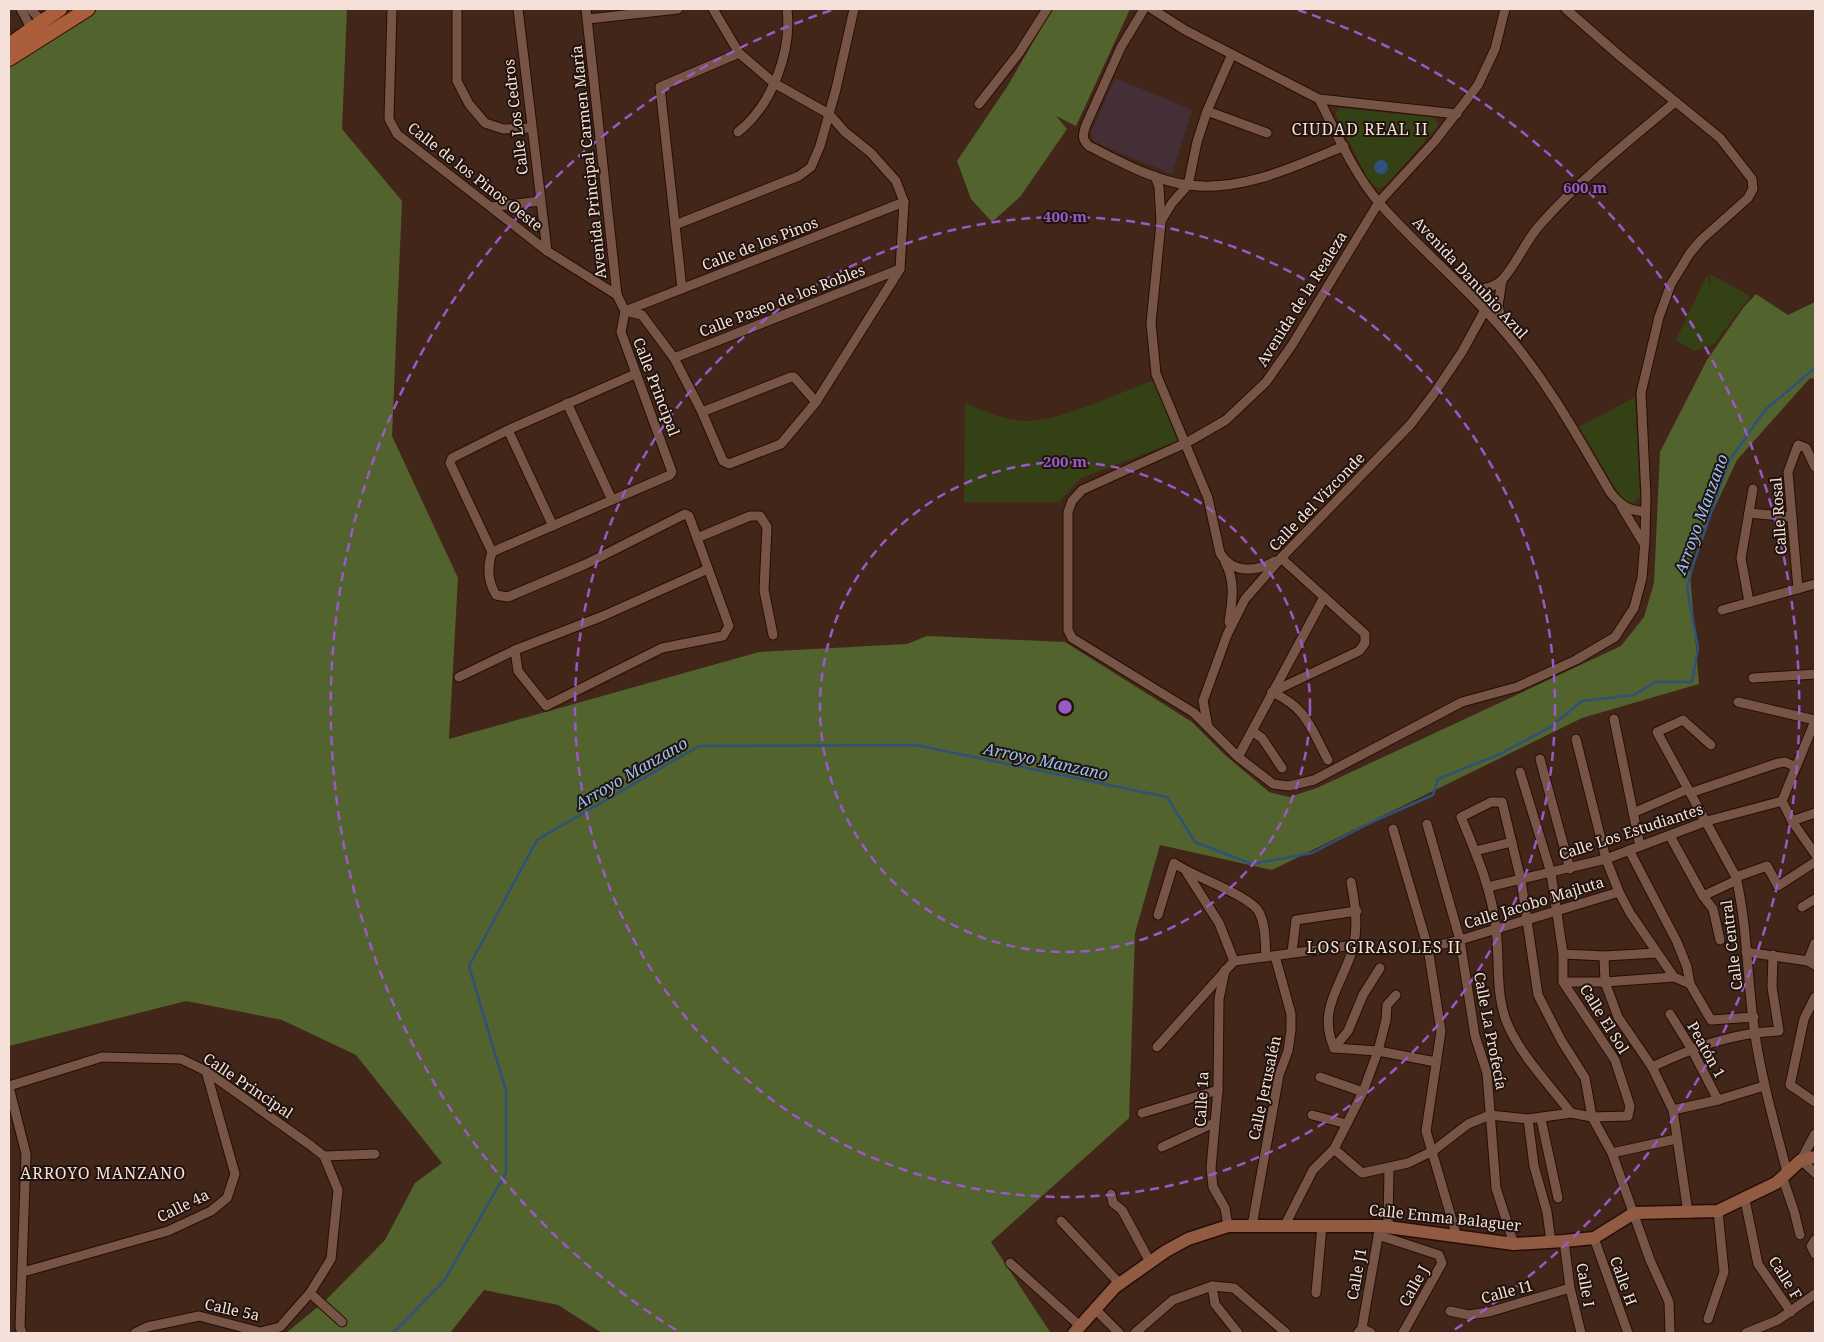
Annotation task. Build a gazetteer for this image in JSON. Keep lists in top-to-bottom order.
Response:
{
  "streets": {
    "street": [
      "Calle Los Cedros",
      "Avenida Principal Carmen María",
      "Calle de los Pinos Oeste",
      "Calle de los Pinos",
      "Avenida Danubio Azul",
      "Avenida de la Realeza",
      "Calle Paseo de los Robles",
      "Calle Principal",
      "Calle del Vizconde",
      "Calle Rosal",
      "Calle Los Estudiantes",
      "Calle Jacobo Majluta",
      "Calle Central",
      "Calle El Sol",
      "Calle La Profecía",
      "Peatón 1",
      "Calle Jerusalén",
      "Calle 1a",
      "Calle 4a",
      "Calle Emma Balaguer",
      "Calle J1",
      "Calle F",
      "Calle H",
      "Calle I",
      "Calle J",
      "Calle I1",
      "Calle 5a"
    ]
  },
  "crossings": [
    ["Calle Los Cedros", "Calle de los Pinos Oeste"],
    ["Avenida Principal Carmen María", "Calle de los Pinos Oeste"],
    ["Avenida Principal Carmen María", "Calle de los Pinos"],
    ["Avenida Principal Carmen María", "Calle Principal"],
    ["Calle de los Pinos", "Calle Principal"],
    ["Avenida Danubio Azul", "Avenida de la Realeza"],
    ["Avenida Danubio Azul", "Calle del Vizconde"],
    ["Calle Principal", "Calle 4a"],
    ["Calle Los Estudiantes", "Calle Central"],
    ["Calle Los Estudiantes", "Calle El Sol"],
    ["Calle Jacobo Majluta", "Calle El Sol"],
    ["Calle Jacobo Majluta", "Calle La Profecía"],
    ["Calle El Sol", "Calle La Profecía"],
    ["Calle El Sol", "Calle J1"],
    ["Calle El Sol", "Calle I"],
    ["Calle La Profecía", "Calle Emma Balaguer"],
    ["Calle Jerusalén", "Calle Emma Balaguer"],
    ["Calle 1a", "Calle Emma Balaguer"],
    ["Calle Emma Balaguer", "Calle J1"],
    ["Calle Emma Balaguer", "Calle H"],
    ["Calle Emma Balaguer", "Calle I"],
    ["Calle Emma Balaguer", "Calle J"],
    ["Calle J1", "Calle J"],
    ["Calle I", "Calle I1"]
  ],
  "districts": ["CIUDAD REAL II", "LOS GIRASOLES II", "ARROYO MANZANO"],
  "water": ["Arroyo Manzano"],
  "rings": ["600 m", "400 m", "200 m"]
}
